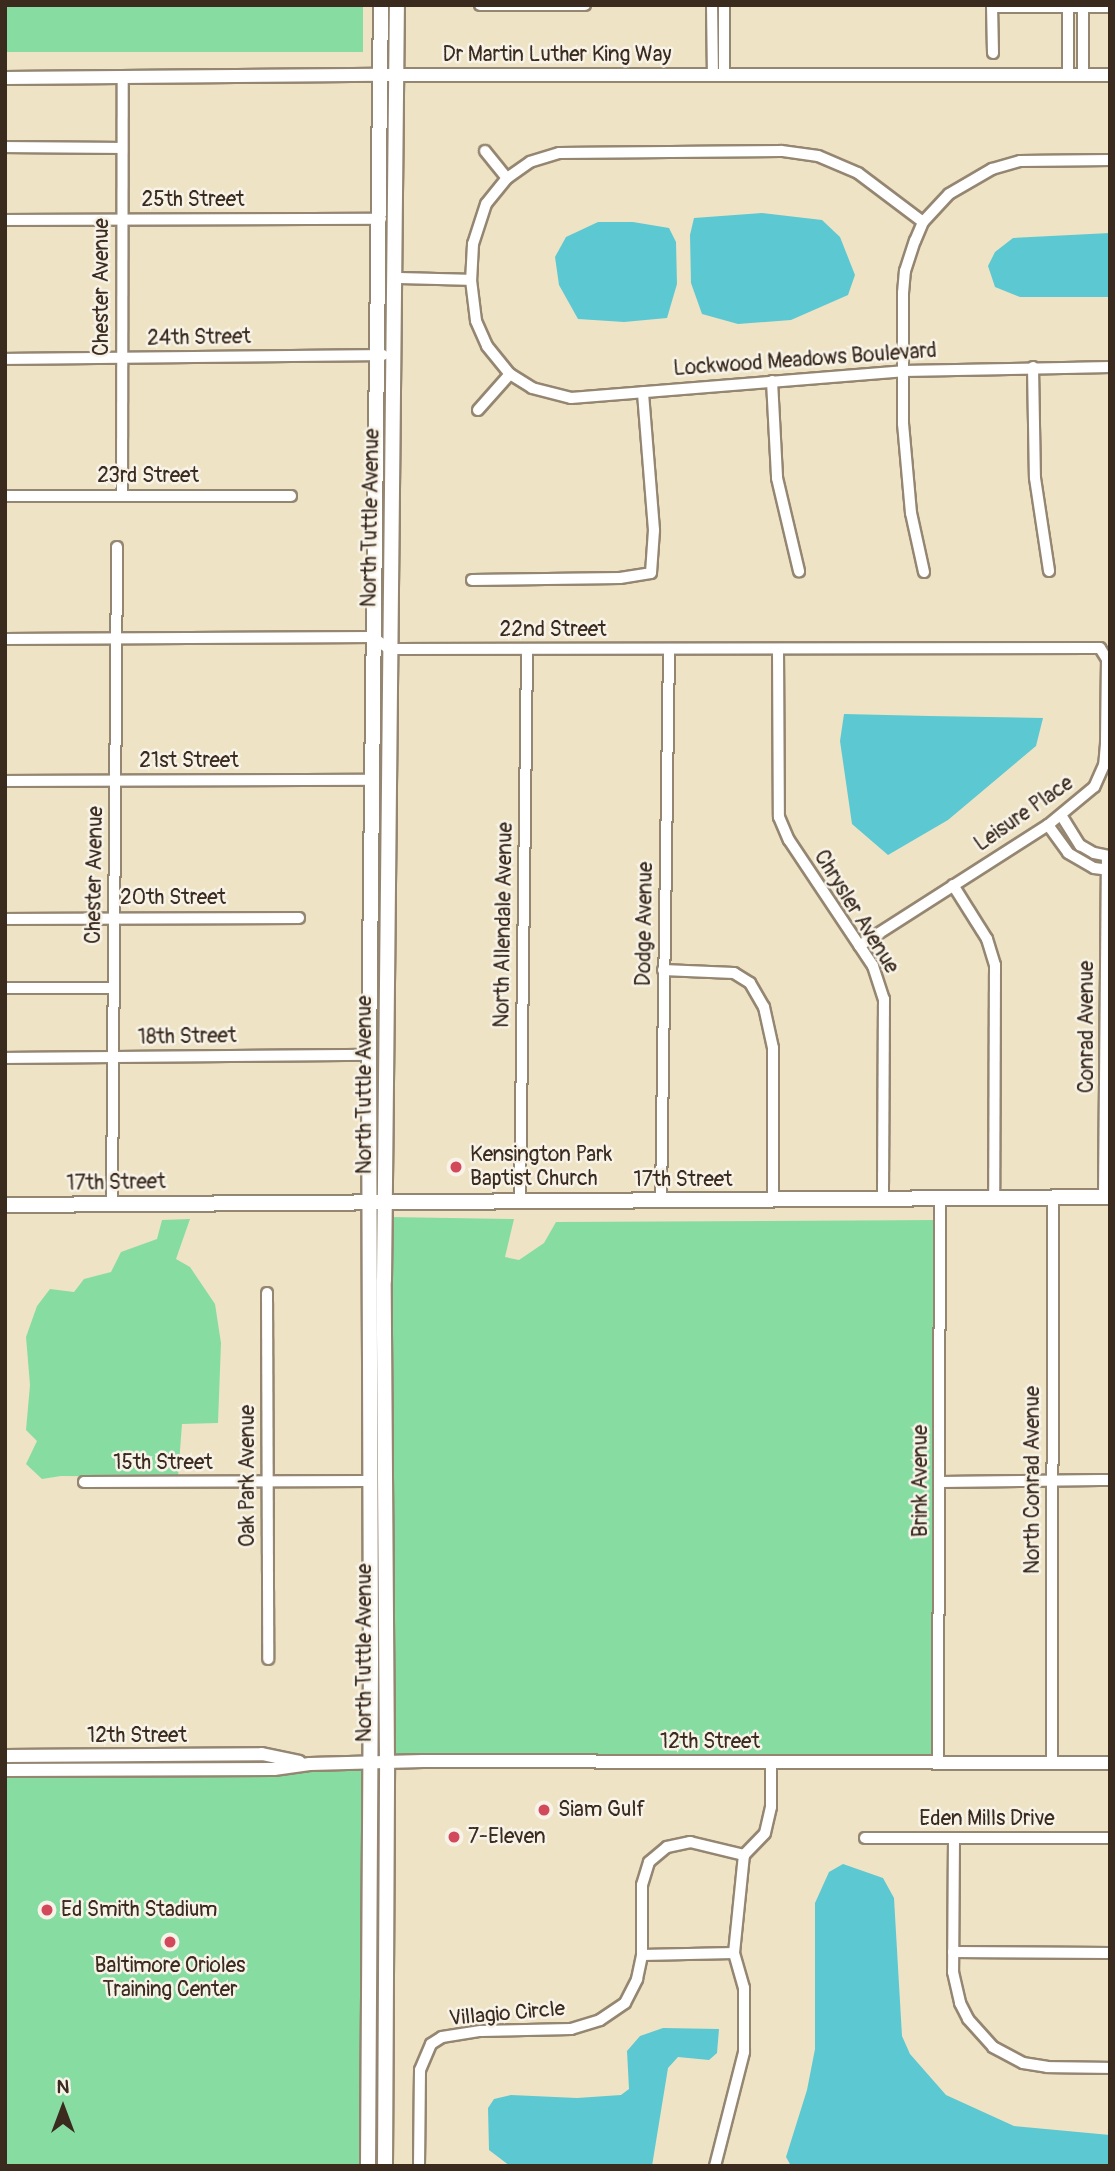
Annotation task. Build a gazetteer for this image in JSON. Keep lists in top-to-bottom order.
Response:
{
  "streets": {
    "main road": ["North Tuttle Avenue", "17th Street"],
    "street": [
      "Dr Martin Luther King Way",
      "25th Street",
      "Chester Avenue",
      "24th Street",
      "Lockwood Meadows Boulevard",
      "23rd Street",
      "22nd Street",
      "21st Street",
      "Leisure Place",
      "20th Street",
      "Chrysler Avenue",
      "Dodge Avenue",
      "North Allendale Avenue",
      "Conrad Avenue",
      "18th Street",
      "15th Street",
      "Oak Park Avenue",
      "North Conrad Avenue",
      "Brink Avenue",
      "12th Street",
      "Eden Mills Drive",
      "Villagio Circle"
    ]
  },
  "crossings": [
    ["Dr Martin Luther King Way", "Chester Avenue"],
    ["Dr Martin Luther King Way", "North Tuttle Avenue"],
    ["25th Street", "Chester Avenue"],
    ["25th Street", "North Tuttle Avenue"],
    ["Chester Avenue", "24th Street"],
    ["Chester Avenue", "23rd Street"],
    ["Chester Avenue", "21st Street"],
    ["Chester Avenue", "20th Street"],
    ["Chester Avenue", "18th Street"],
    ["Chester Avenue", "17th Street"],
    ["24th Street", "North Tuttle Avenue"],
    ["North Tuttle Avenue", "22nd Street"],
    ["North Tuttle Avenue", "21st Street"],
    ["North Tuttle Avenue", "18th Street"],
    ["North Tuttle Avenue", "17th Street"],
    ["North Tuttle Avenue", "15th Street"],
    ["North Tuttle Avenue", "12th Street"],
    ["22nd Street", "Leisure Place"],
    ["22nd Street", "Chrysler Avenue"],
    ["22nd Street", "Dodge Avenue"],
    ["22nd Street", "North Allendale Avenue"],
    ["Leisure Place", "Chrysler Avenue"],
    ["Chrysler Avenue", "17th Street"],
    ["Dodge Avenue", "17th Street"],
    ["North Allendale Avenue", "17th Street"],
    ["Conrad Avenue", "17th Street"],
    ["17th Street", "North Conrad Avenue"],
    ["17th Street", "Brink Avenue"],
    ["15th Street", "Oak Park Avenue"],
    ["North Conrad Avenue", "12th Street"],
    ["Brink Avenue", "12th Street"]
  ],
  "places": [
    "Kensington Park Baptist Church",
    "Siam Gulf",
    "7-Eleven",
    "Ed Smith Stadium",
    "Baltimore Orioles Training Center"
  ],
  "north": "top"
}
